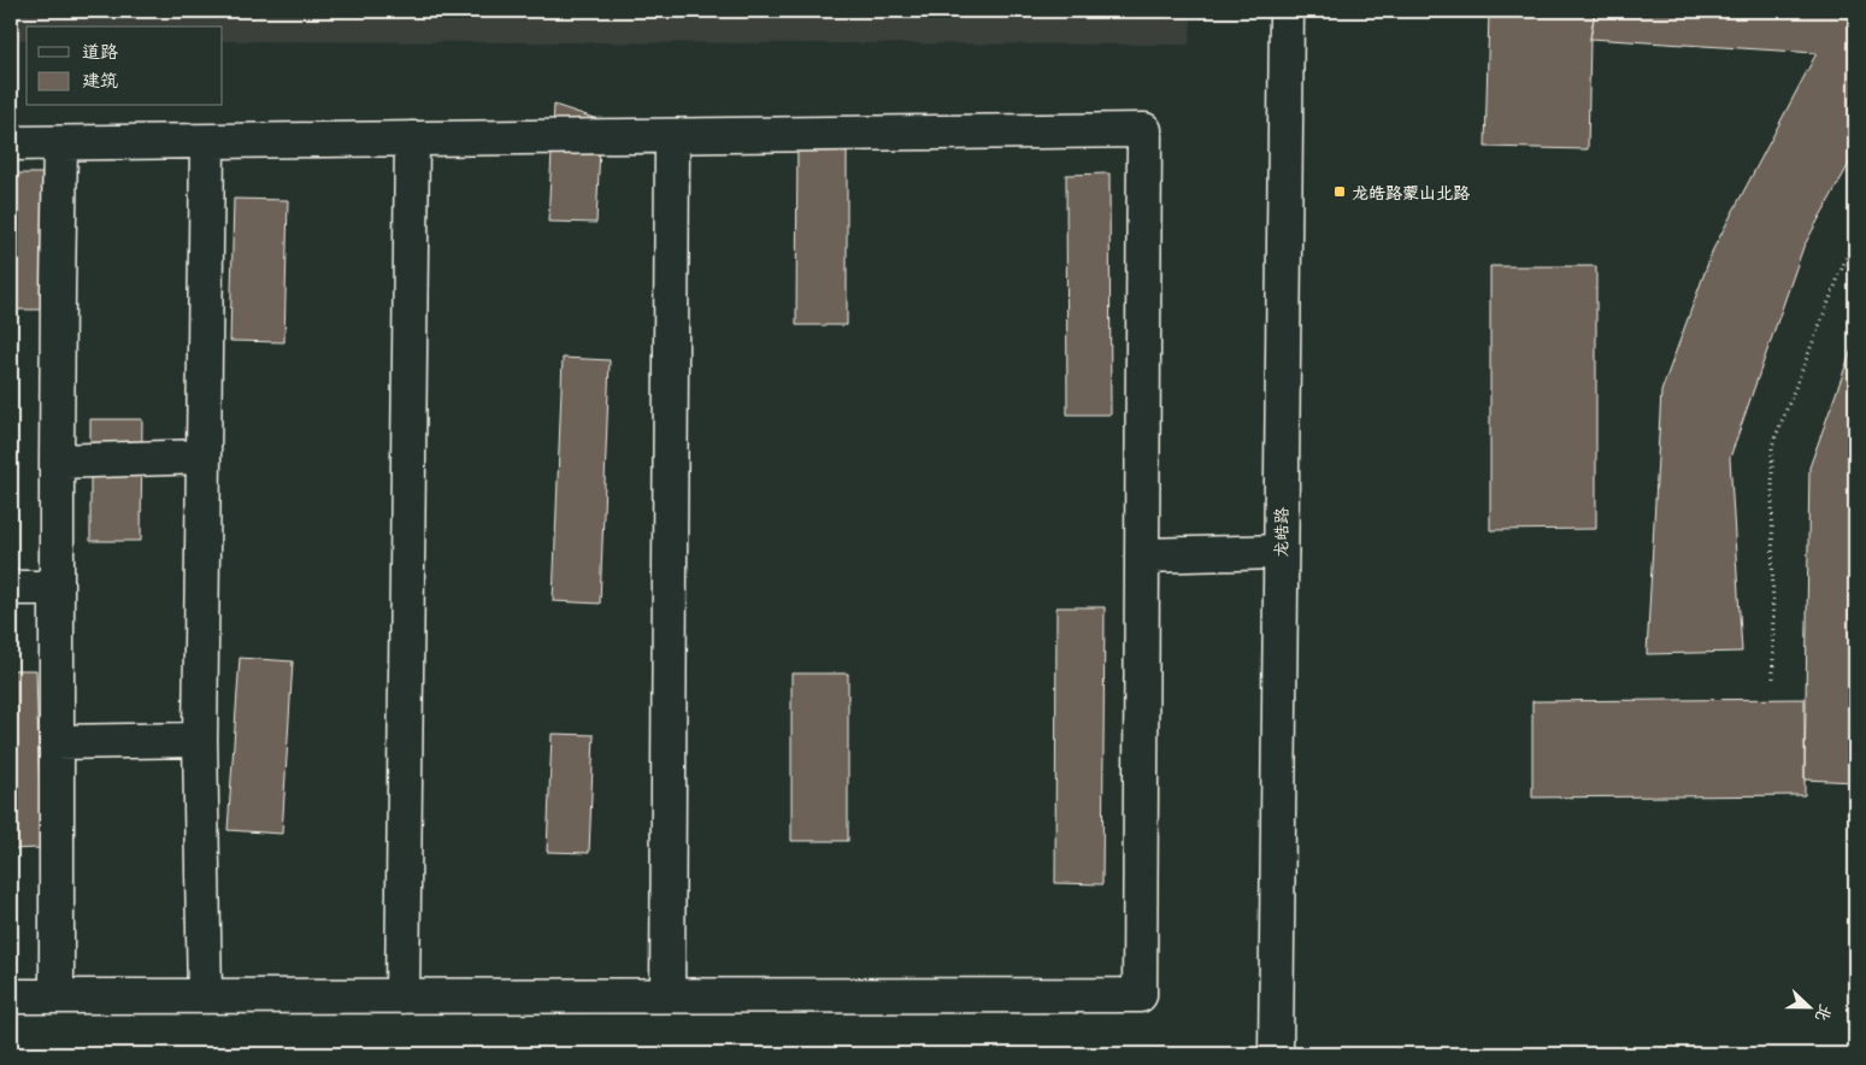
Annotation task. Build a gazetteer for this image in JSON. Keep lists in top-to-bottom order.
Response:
{
  "streets": {
    "street": ["龙皓路"]
  },
  "places": {
    "transit": ["龙皓路蒙山北路"]
  },
  "legend": ["道路", "建筑"],
  "north": "right"
}
